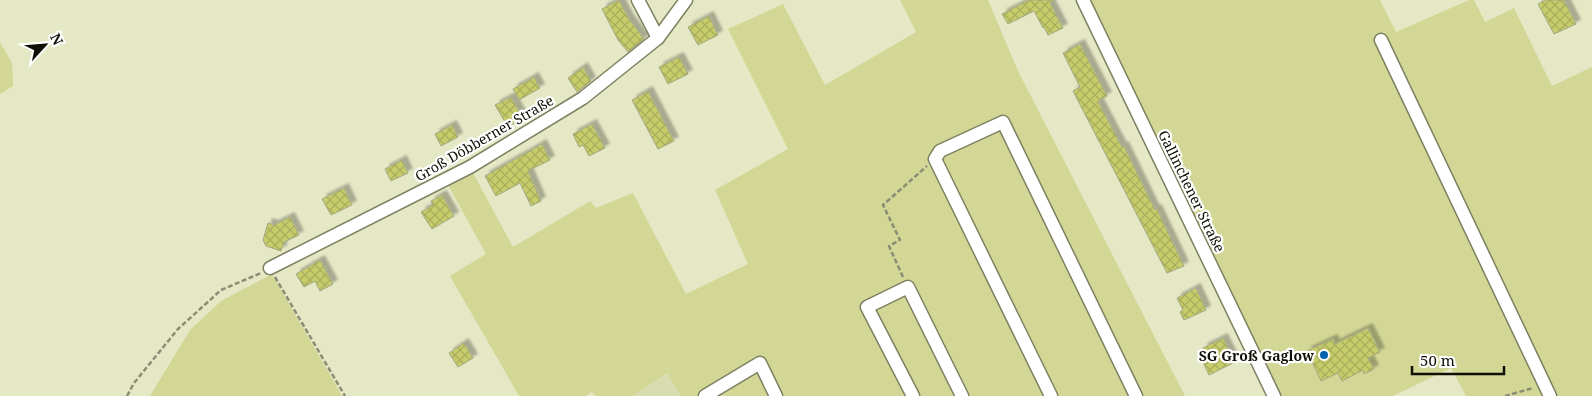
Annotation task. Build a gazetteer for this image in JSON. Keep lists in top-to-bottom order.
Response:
{
  "streets": {
    "street": ["Groß Döbberner Straße", "Gallinchener Straße"]
  },
  "places": ["SG Groß Gaglow"],
  "scale_bar": "50 m",
  "north": "top right"
}
